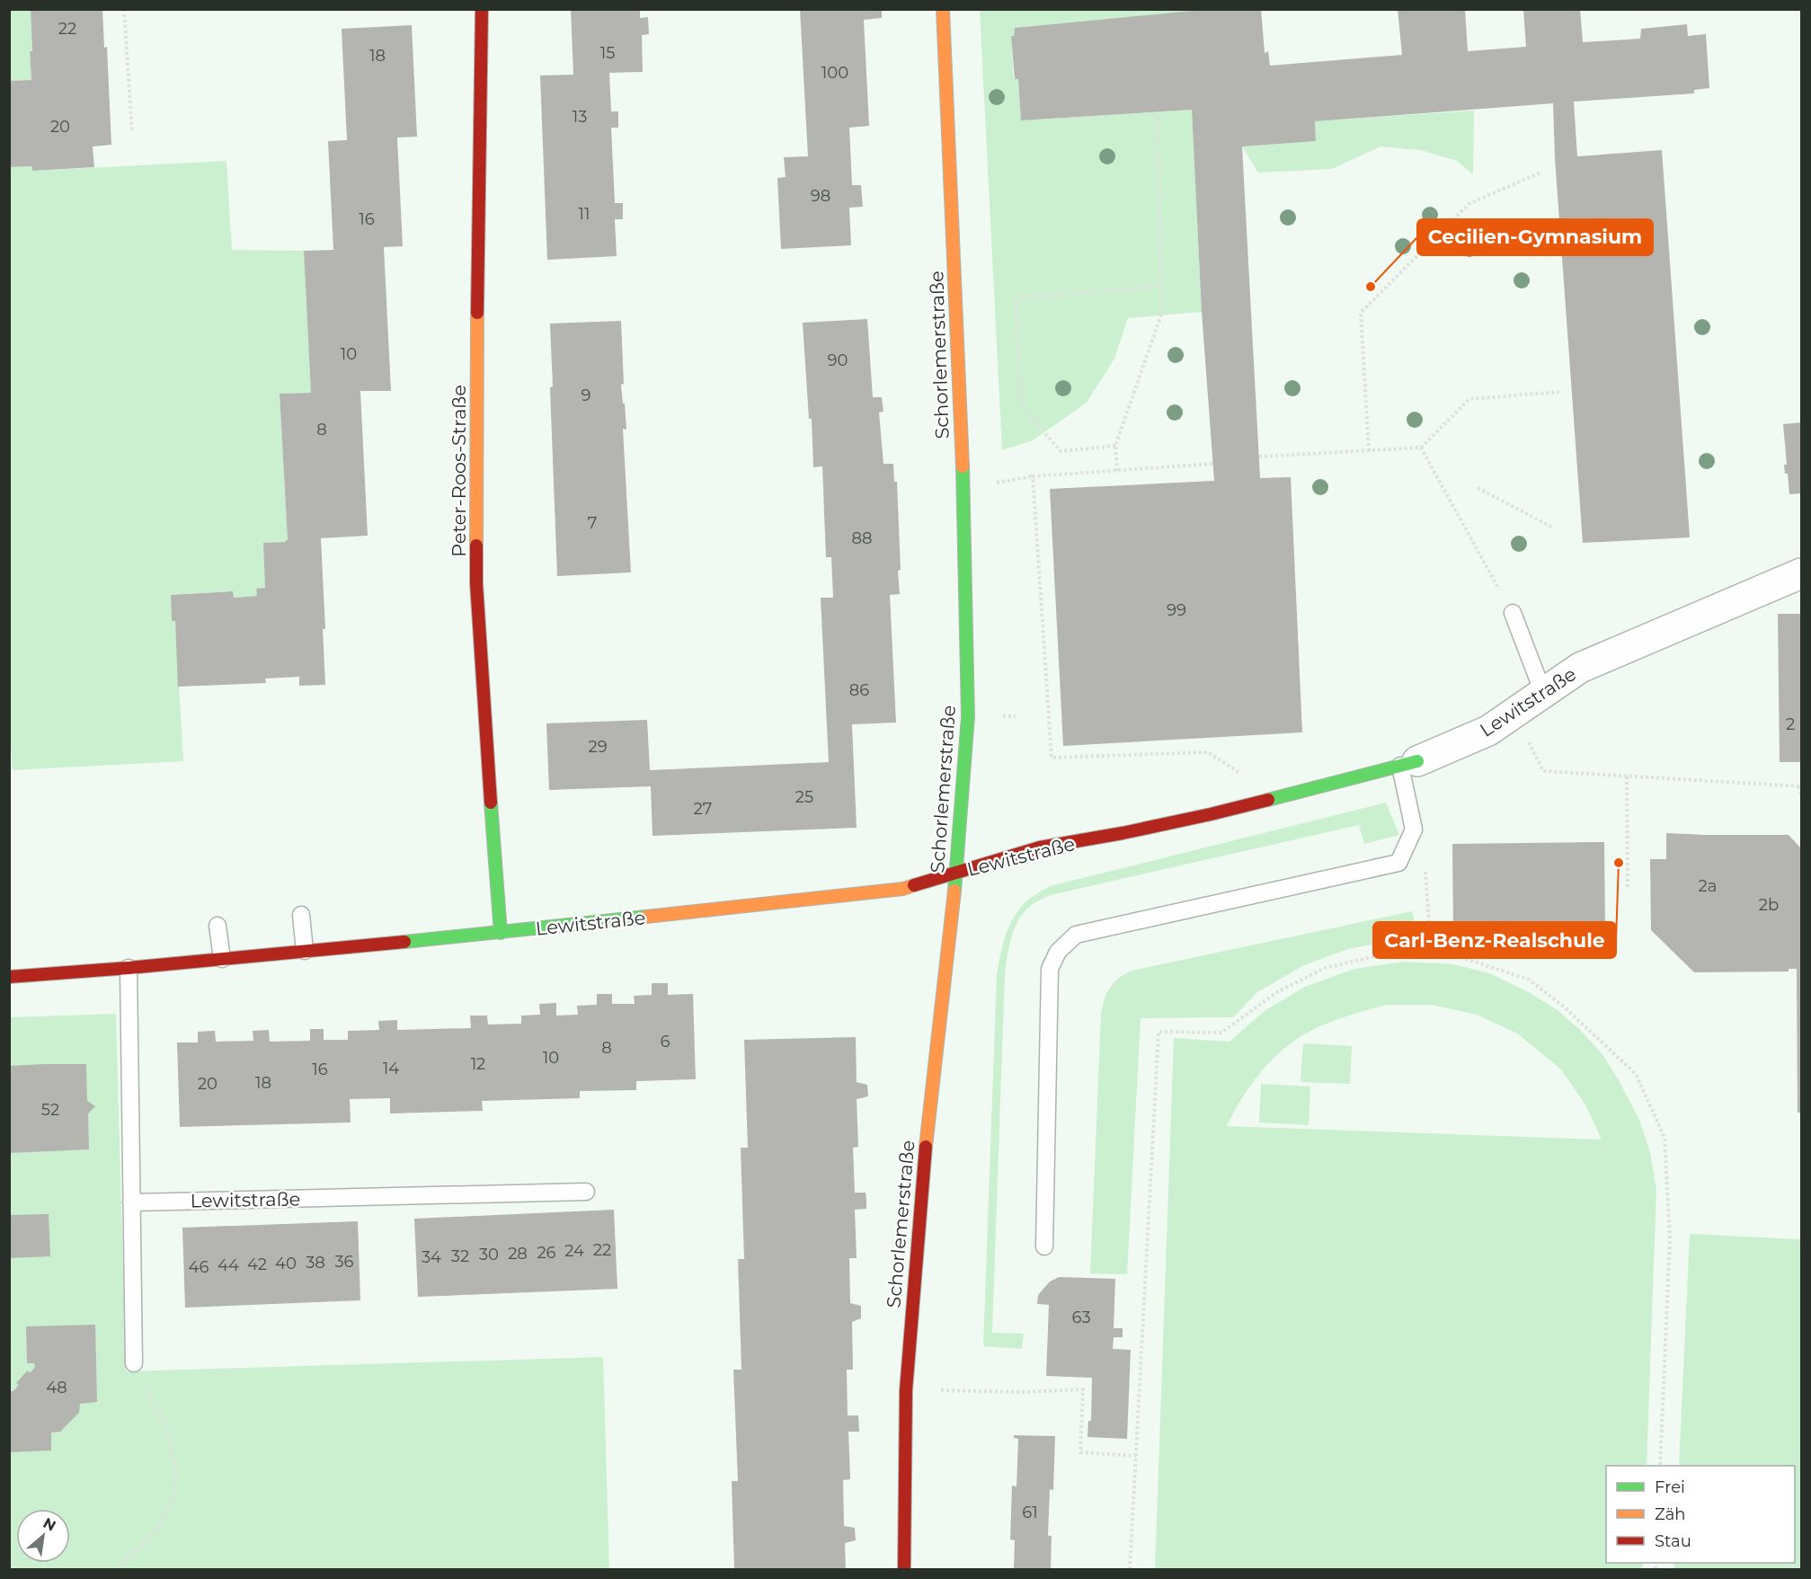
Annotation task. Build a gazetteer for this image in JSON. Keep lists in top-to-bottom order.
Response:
{
  "streets": {
    "street": ["Schorlemerstraße", "Peter-Roos-Straße", "Lewitstraße"]
  },
  "crossings": [
    ["Schorlemerstraße", "Lewitstraße"],
    ["Peter-Roos-Straße", "Lewitstraße"]
  ],
  "places": ["Cecilien-Gymnasium", "Carl-Benz-Realschule"],
  "house_numbers": [
    "22",
    "15",
    "18",
    "100",
    "13",
    "20",
    "98",
    "11",
    "16",
    "10",
    "90",
    "9",
    "8",
    "7",
    "88",
    "99",
    "86",
    "2",
    "29",
    "25",
    "27",
    "2a",
    "2b",
    "6",
    "8",
    "10",
    "12",
    "14",
    "16",
    "18",
    "20",
    "52",
    "22",
    "24",
    "26",
    "28",
    "30",
    "32",
    "34",
    "36",
    "38",
    "40",
    "42",
    "44",
    "46",
    "63",
    "48",
    "61"
  ],
  "legend": ["Frei", "Zäh", "Stau"],
  "north": "top right"
}
